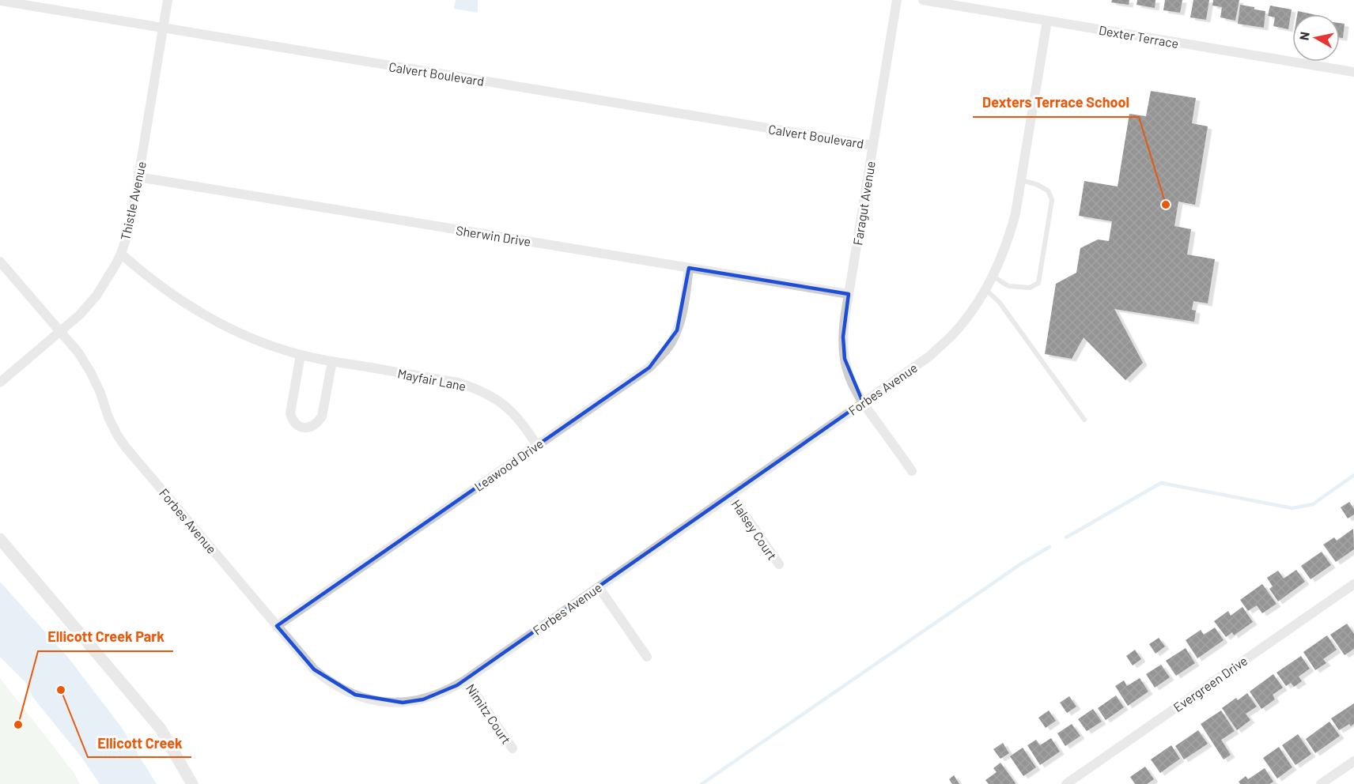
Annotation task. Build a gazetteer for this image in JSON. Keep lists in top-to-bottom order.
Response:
{
  "streets": {
    "street": [
      "Dexter Terrace",
      "Calvert Boulevard",
      "Thistle Avenue",
      "Faragut Avenue",
      "Sherwin Drive",
      "Mayfair Lane",
      "Forbes Avenue",
      "Leawood Drive",
      "Halsey Court",
      "Evergreen Drive",
      "Nimitz Court"
    ]
  },
  "crossings": [
    ["Dexter Terrace", "Forbes Avenue"],
    ["Calvert Boulevard", "Thistle Avenue"],
    ["Calvert Boulevard", "Faragut Avenue"],
    ["Thistle Avenue", "Sherwin Drive"],
    ["Thistle Avenue", "Mayfair Lane"],
    ["Thistle Avenue", "Forbes Avenue"],
    ["Faragut Avenue", "Sherwin Drive"],
    ["Faragut Avenue", "Forbes Avenue"],
    ["Sherwin Drive", "Leawood Drive"],
    ["Mayfair Lane", "Leawood Drive"],
    ["Forbes Avenue", "Leawood Drive"],
    ["Forbes Avenue", "Halsey Court"],
    ["Forbes Avenue", "Nimitz Court"]
  ],
  "places": ["Dexters Terrace School", "Ellicott Creek", "Ellicott Creek Park"],
  "north": "left"
}
